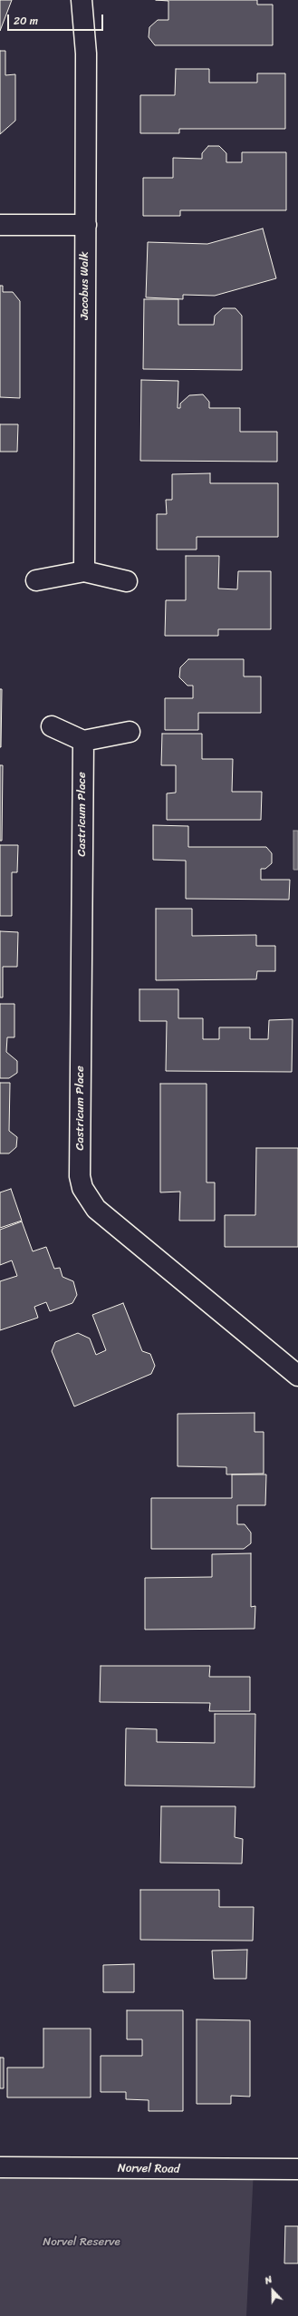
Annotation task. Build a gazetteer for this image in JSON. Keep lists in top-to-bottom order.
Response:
{
  "streets": {
    "street": ["Jacobus Walk", "Castricum Place", "Norvel Road"]
  },
  "parks": ["Norvel Reserve"],
  "scale_bar": "20 m",
  "north": "top"
}
